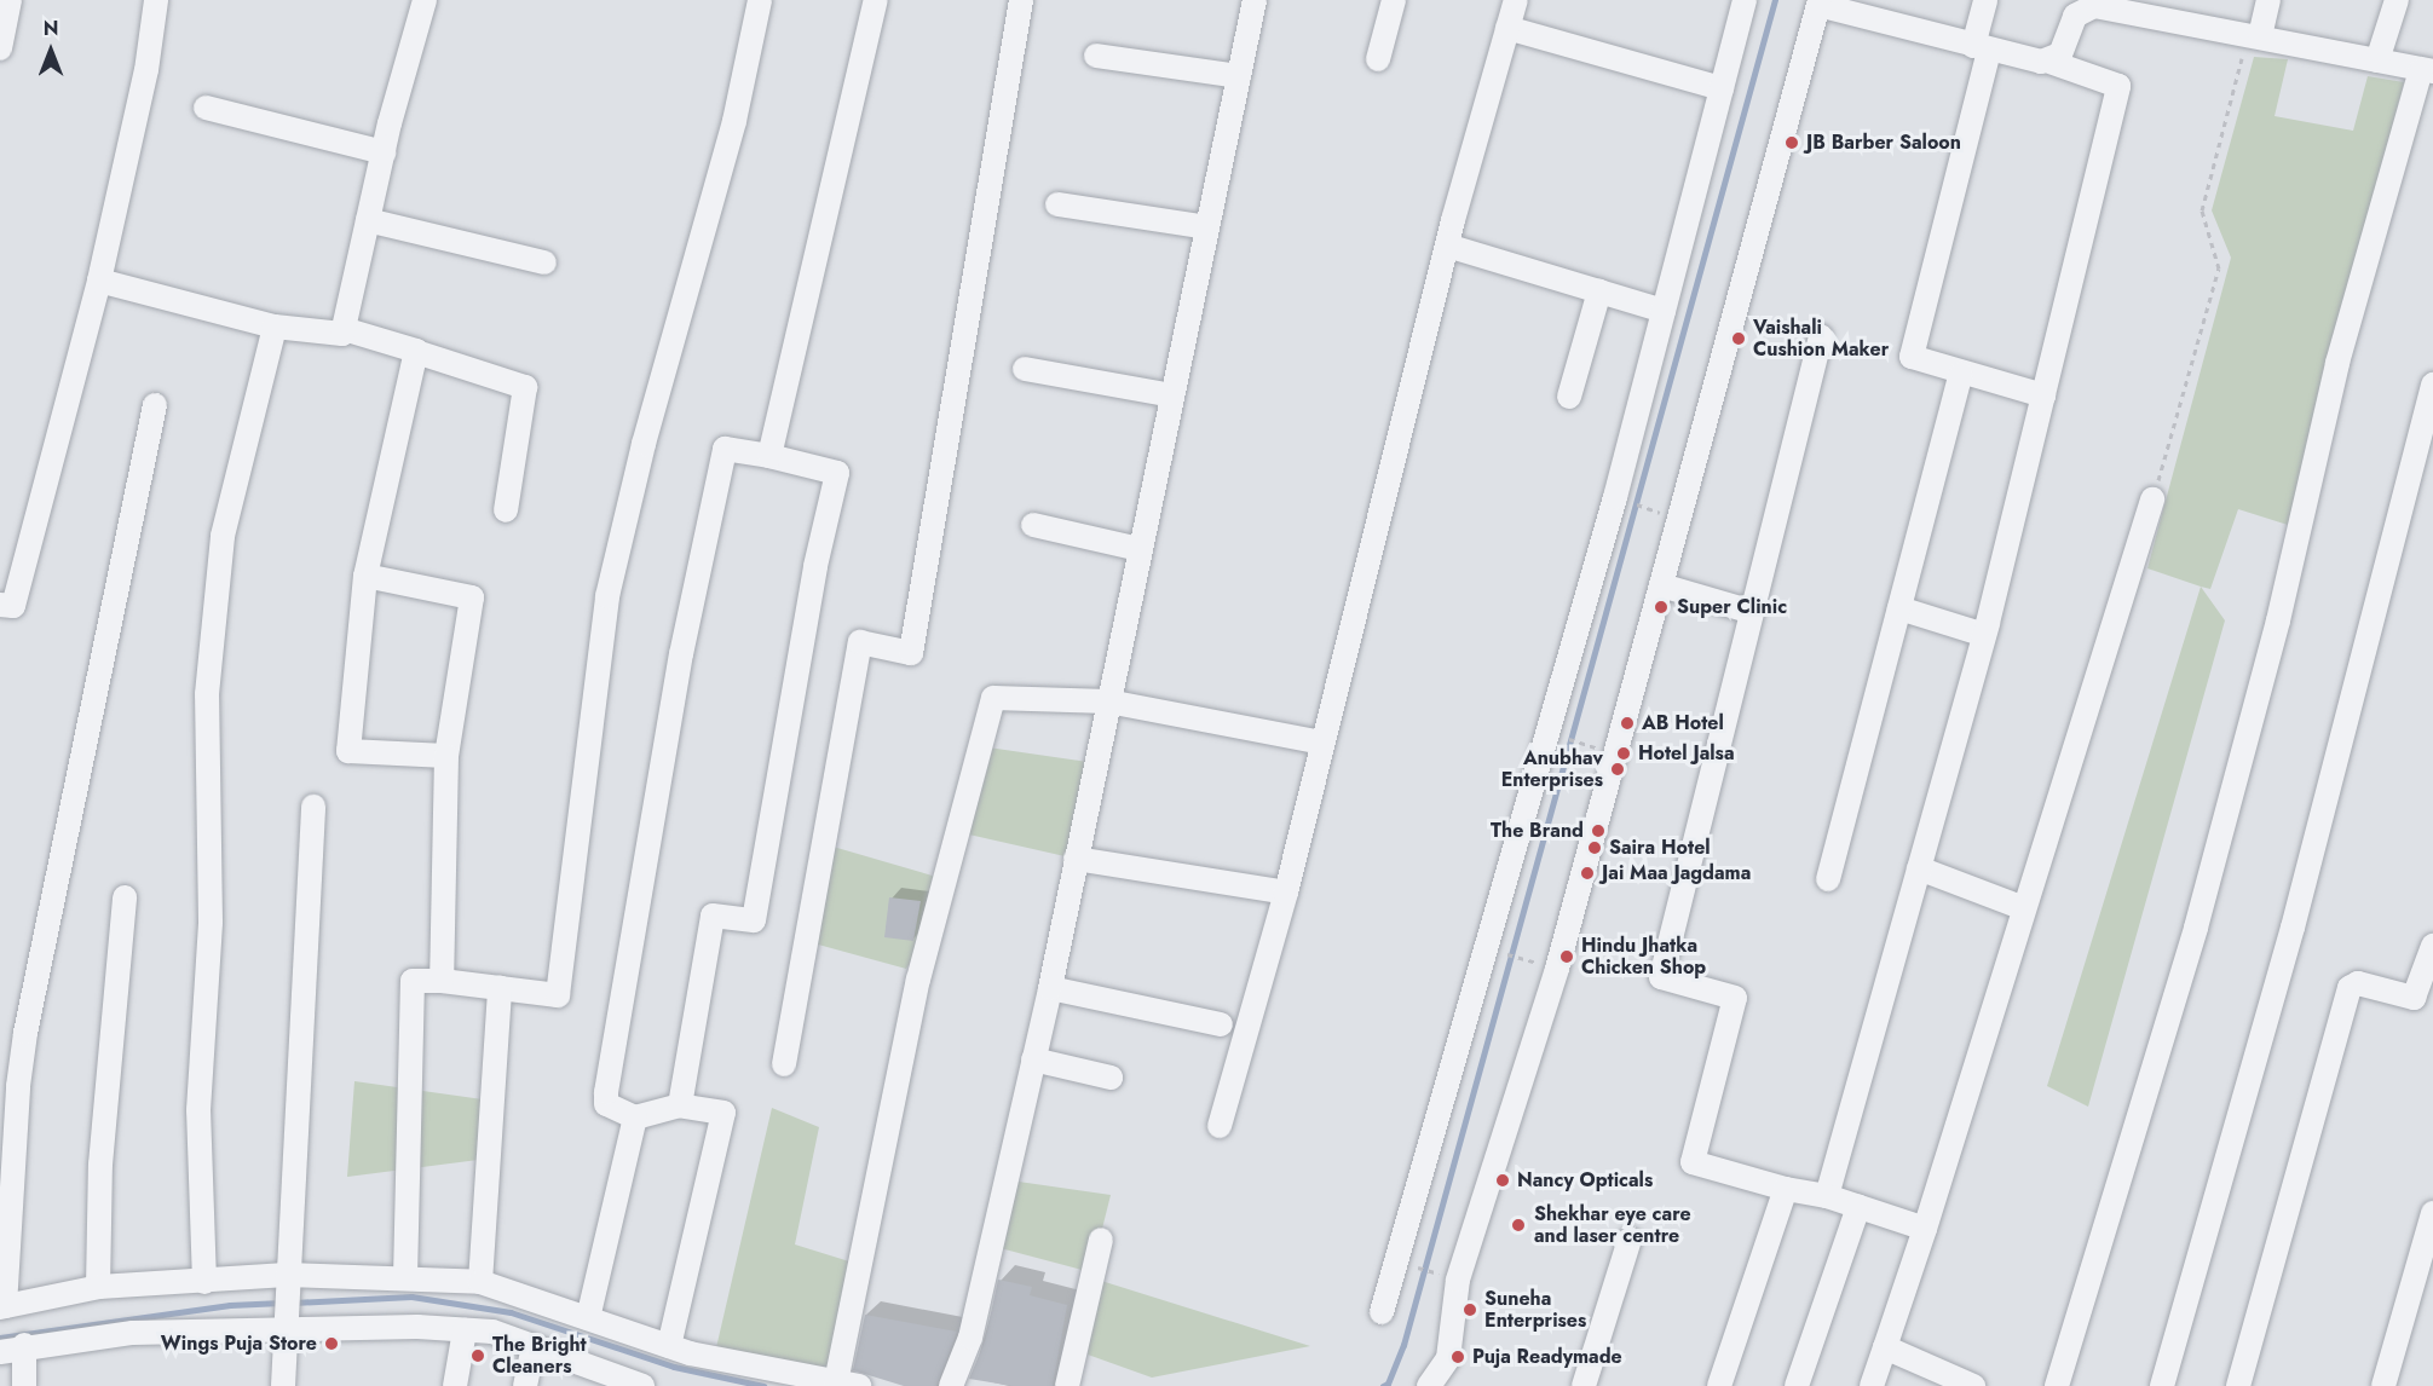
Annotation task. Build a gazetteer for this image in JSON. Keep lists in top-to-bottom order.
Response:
{
  "places": [
    "JB Barber Saloon",
    "Vaishali Cushion Maker",
    "Super Clinic",
    "AB Hotel",
    "Hotel Jalsa",
    "Anubhav Enterprises",
    "The Brand",
    "Saira Hotel",
    "Jai Maa Jagdama",
    "Hindu Jhatka Chicken Shop",
    "Nancy Opticals",
    "Shekhar eye care and laser centre",
    "Suneha Enterprises",
    "Wings Puja Store",
    "The Bright Cleaners",
    "Puja Readymade"
  ],
  "north": "top"
}
